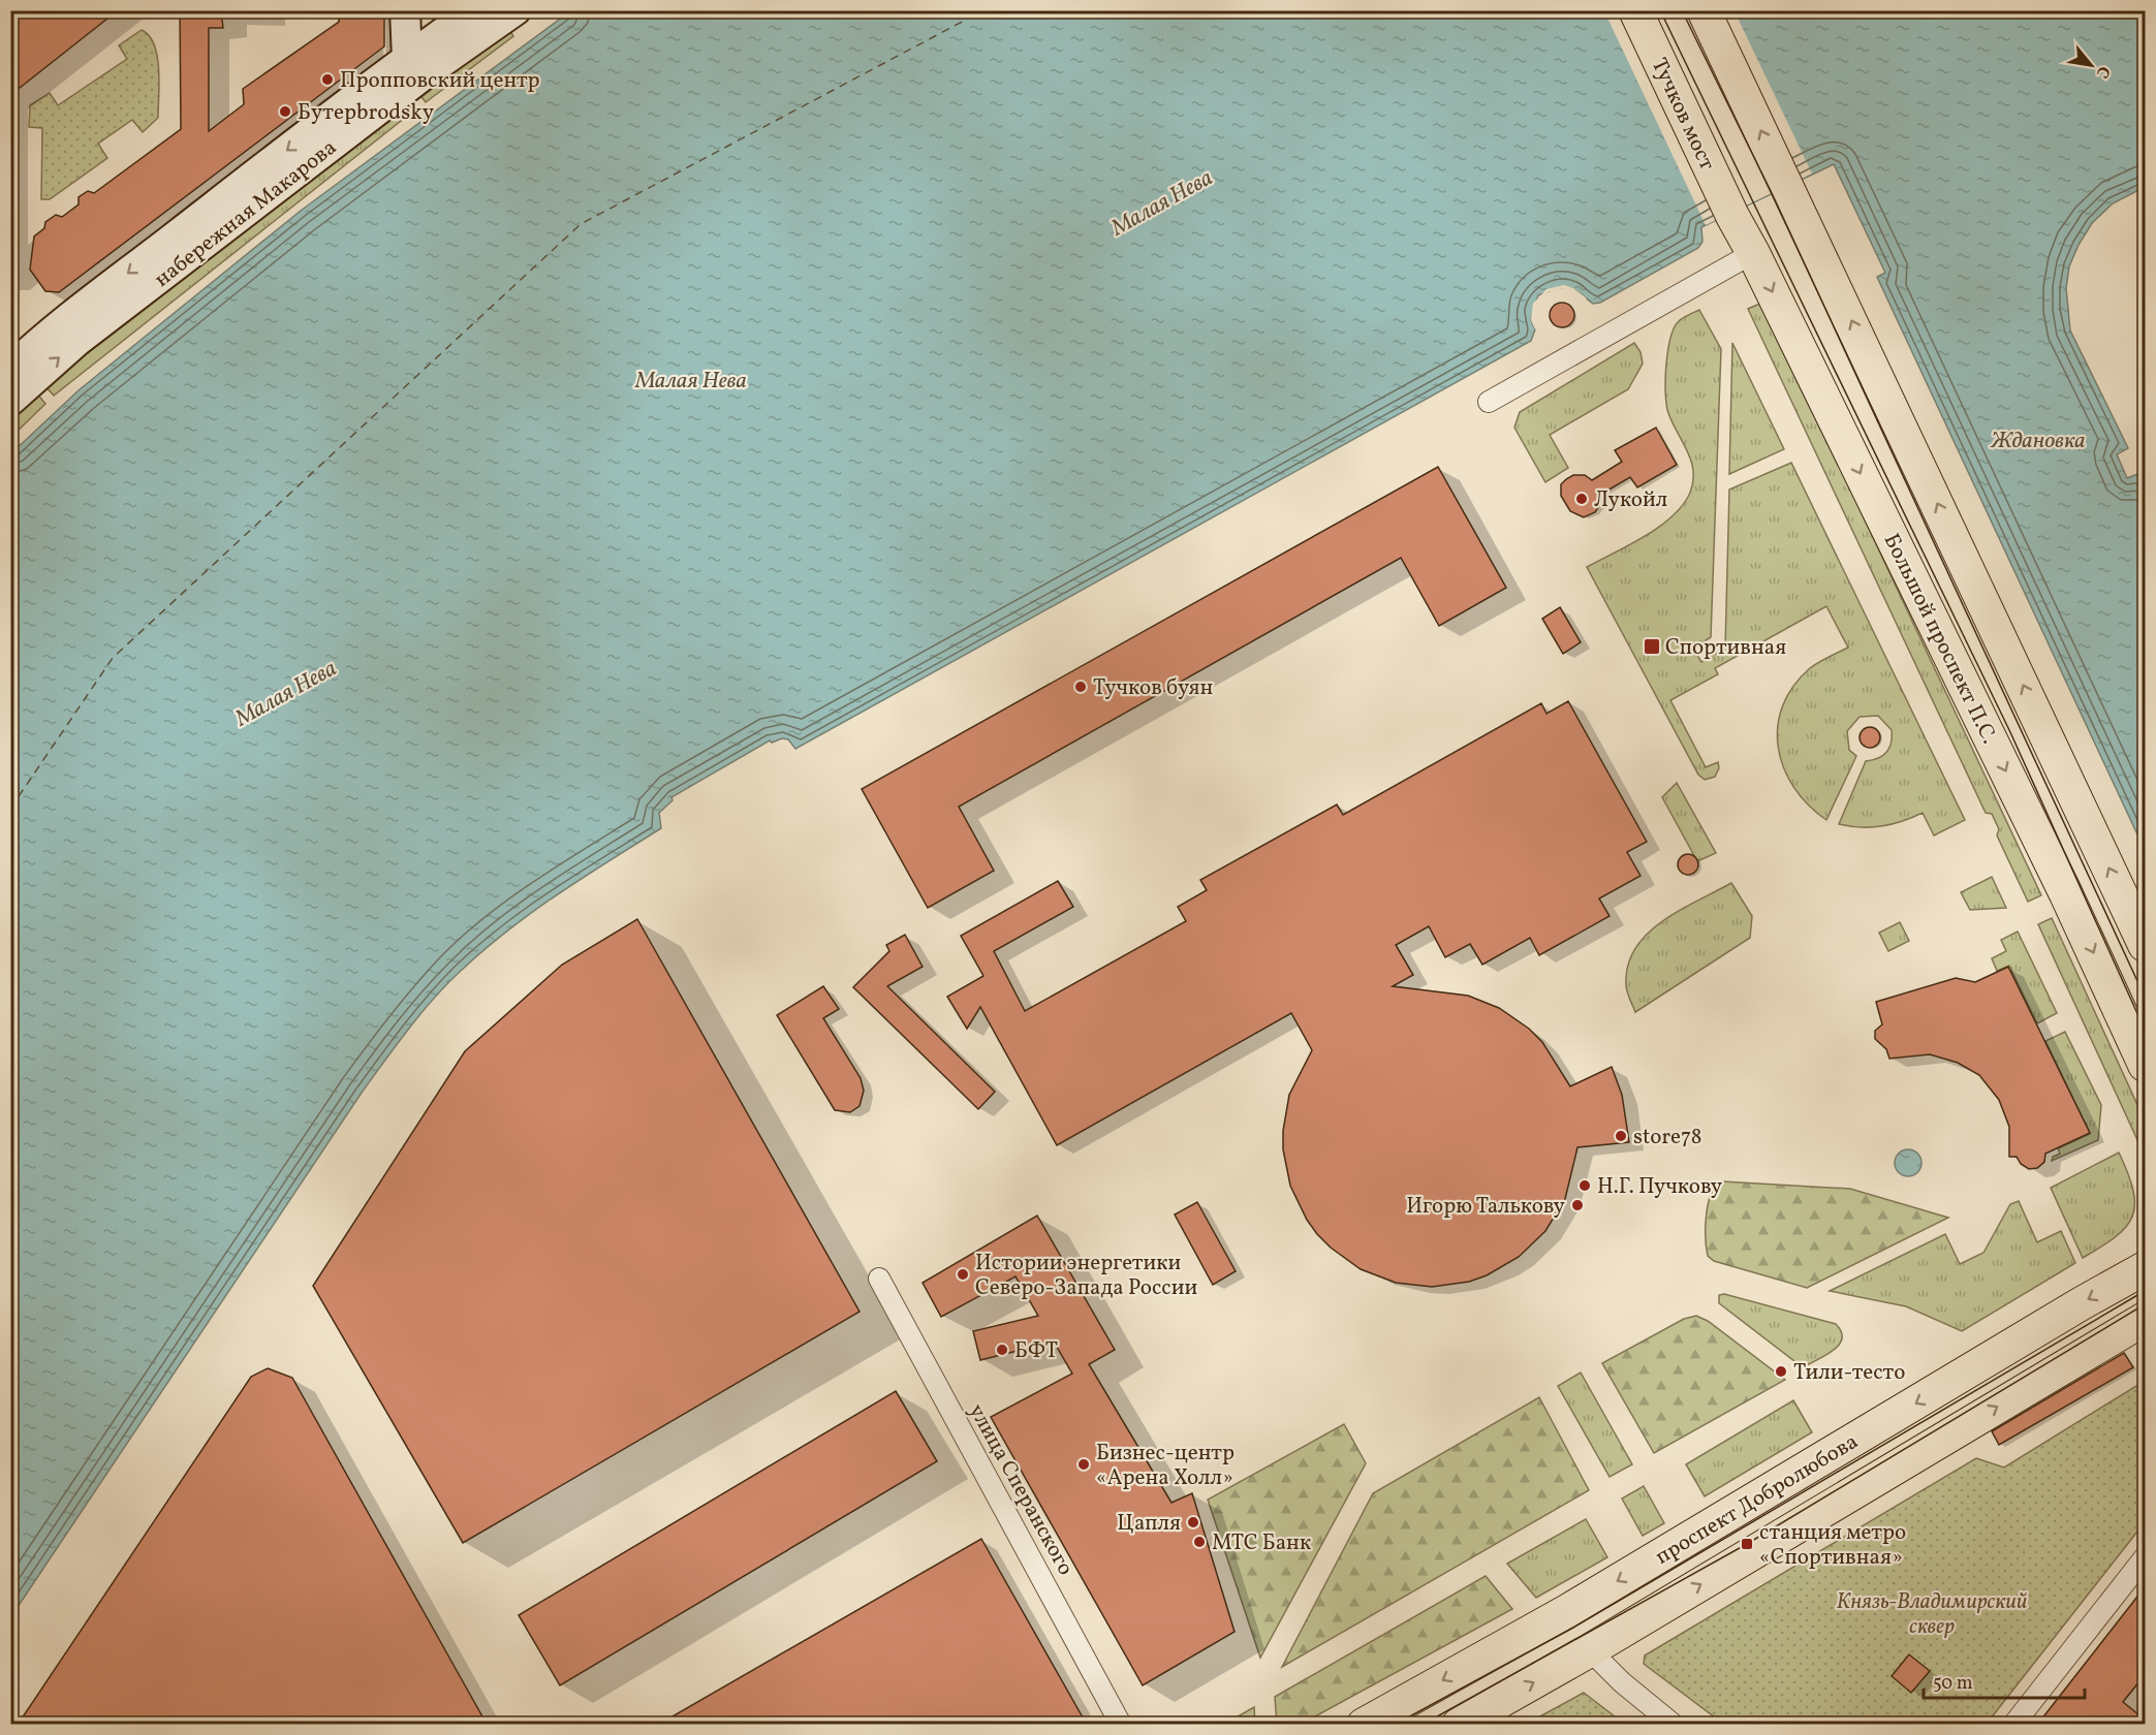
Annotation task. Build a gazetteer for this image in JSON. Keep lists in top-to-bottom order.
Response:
{
  "streets": {
    "main road": [
      "Тучков мост",
      "набережная Макарова",
      "Большой проспект П.С.",
      "проспект Добролюбова"
    ],
    "street": ["улица Сперанского"]
  },
  "crossings": [
    ["Тучков мост", "Большой проспект П.С."]
  ],
  "water": ["Малая Нева", "Ждановка"],
  "parks": ["Князь-Владимирский сквер"],
  "places": {
    "other": [
      "Пропповский центр",
      "Бутерbrodsky",
      "Лукойл",
      "Тучков буян",
      "store78",
      "Н.Г. Пучкову",
      "Игорю Талькову",
      "Истории энергетики Северо-Запада России",
      "БФТ",
      "Тили-тесто",
      "Бизнес-центр «Арена Холл»",
      "Цапля",
      "МТС Банк"
    ],
    "transit": ["Спортивная", "станция метро «Спортивная»"]
  },
  "scale_bar": "50 m",
  "north": "bottom right"
}
